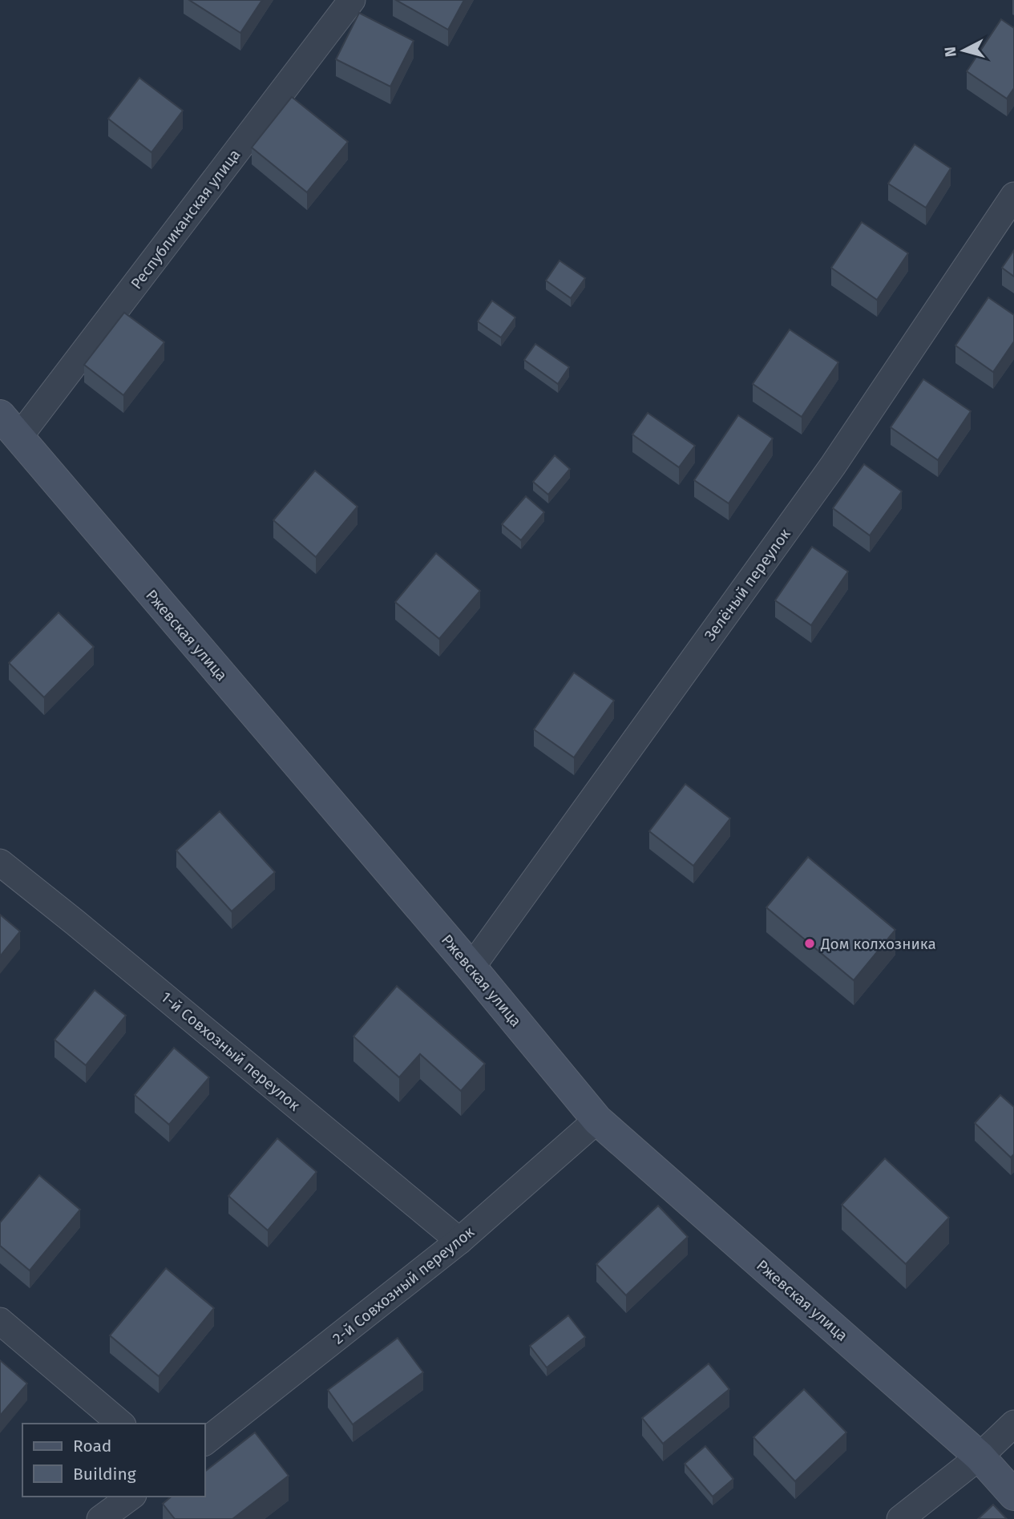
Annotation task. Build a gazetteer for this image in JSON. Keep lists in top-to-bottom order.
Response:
{
  "streets": {
    "main road": ["Ржевская улица"],
    "street": [
      "Республиканская улица",
      "Зелёный переулок",
      "1-й Совхозный переулок",
      "2-й Совхозный переулок"
    ]
  },
  "crossings": [
    ["Республиканская улица", "Ржевская улица"],
    ["Зелёный переулок", "Ржевская улица"],
    ["Ржевская улица", "2-й Совхозный переулок"],
    ["1-й Совхозный переулок", "2-й Совхозный переулок"]
  ],
  "places": ["Дом колхозника"],
  "legend": ["Road", "Building"],
  "north": "left"
}
